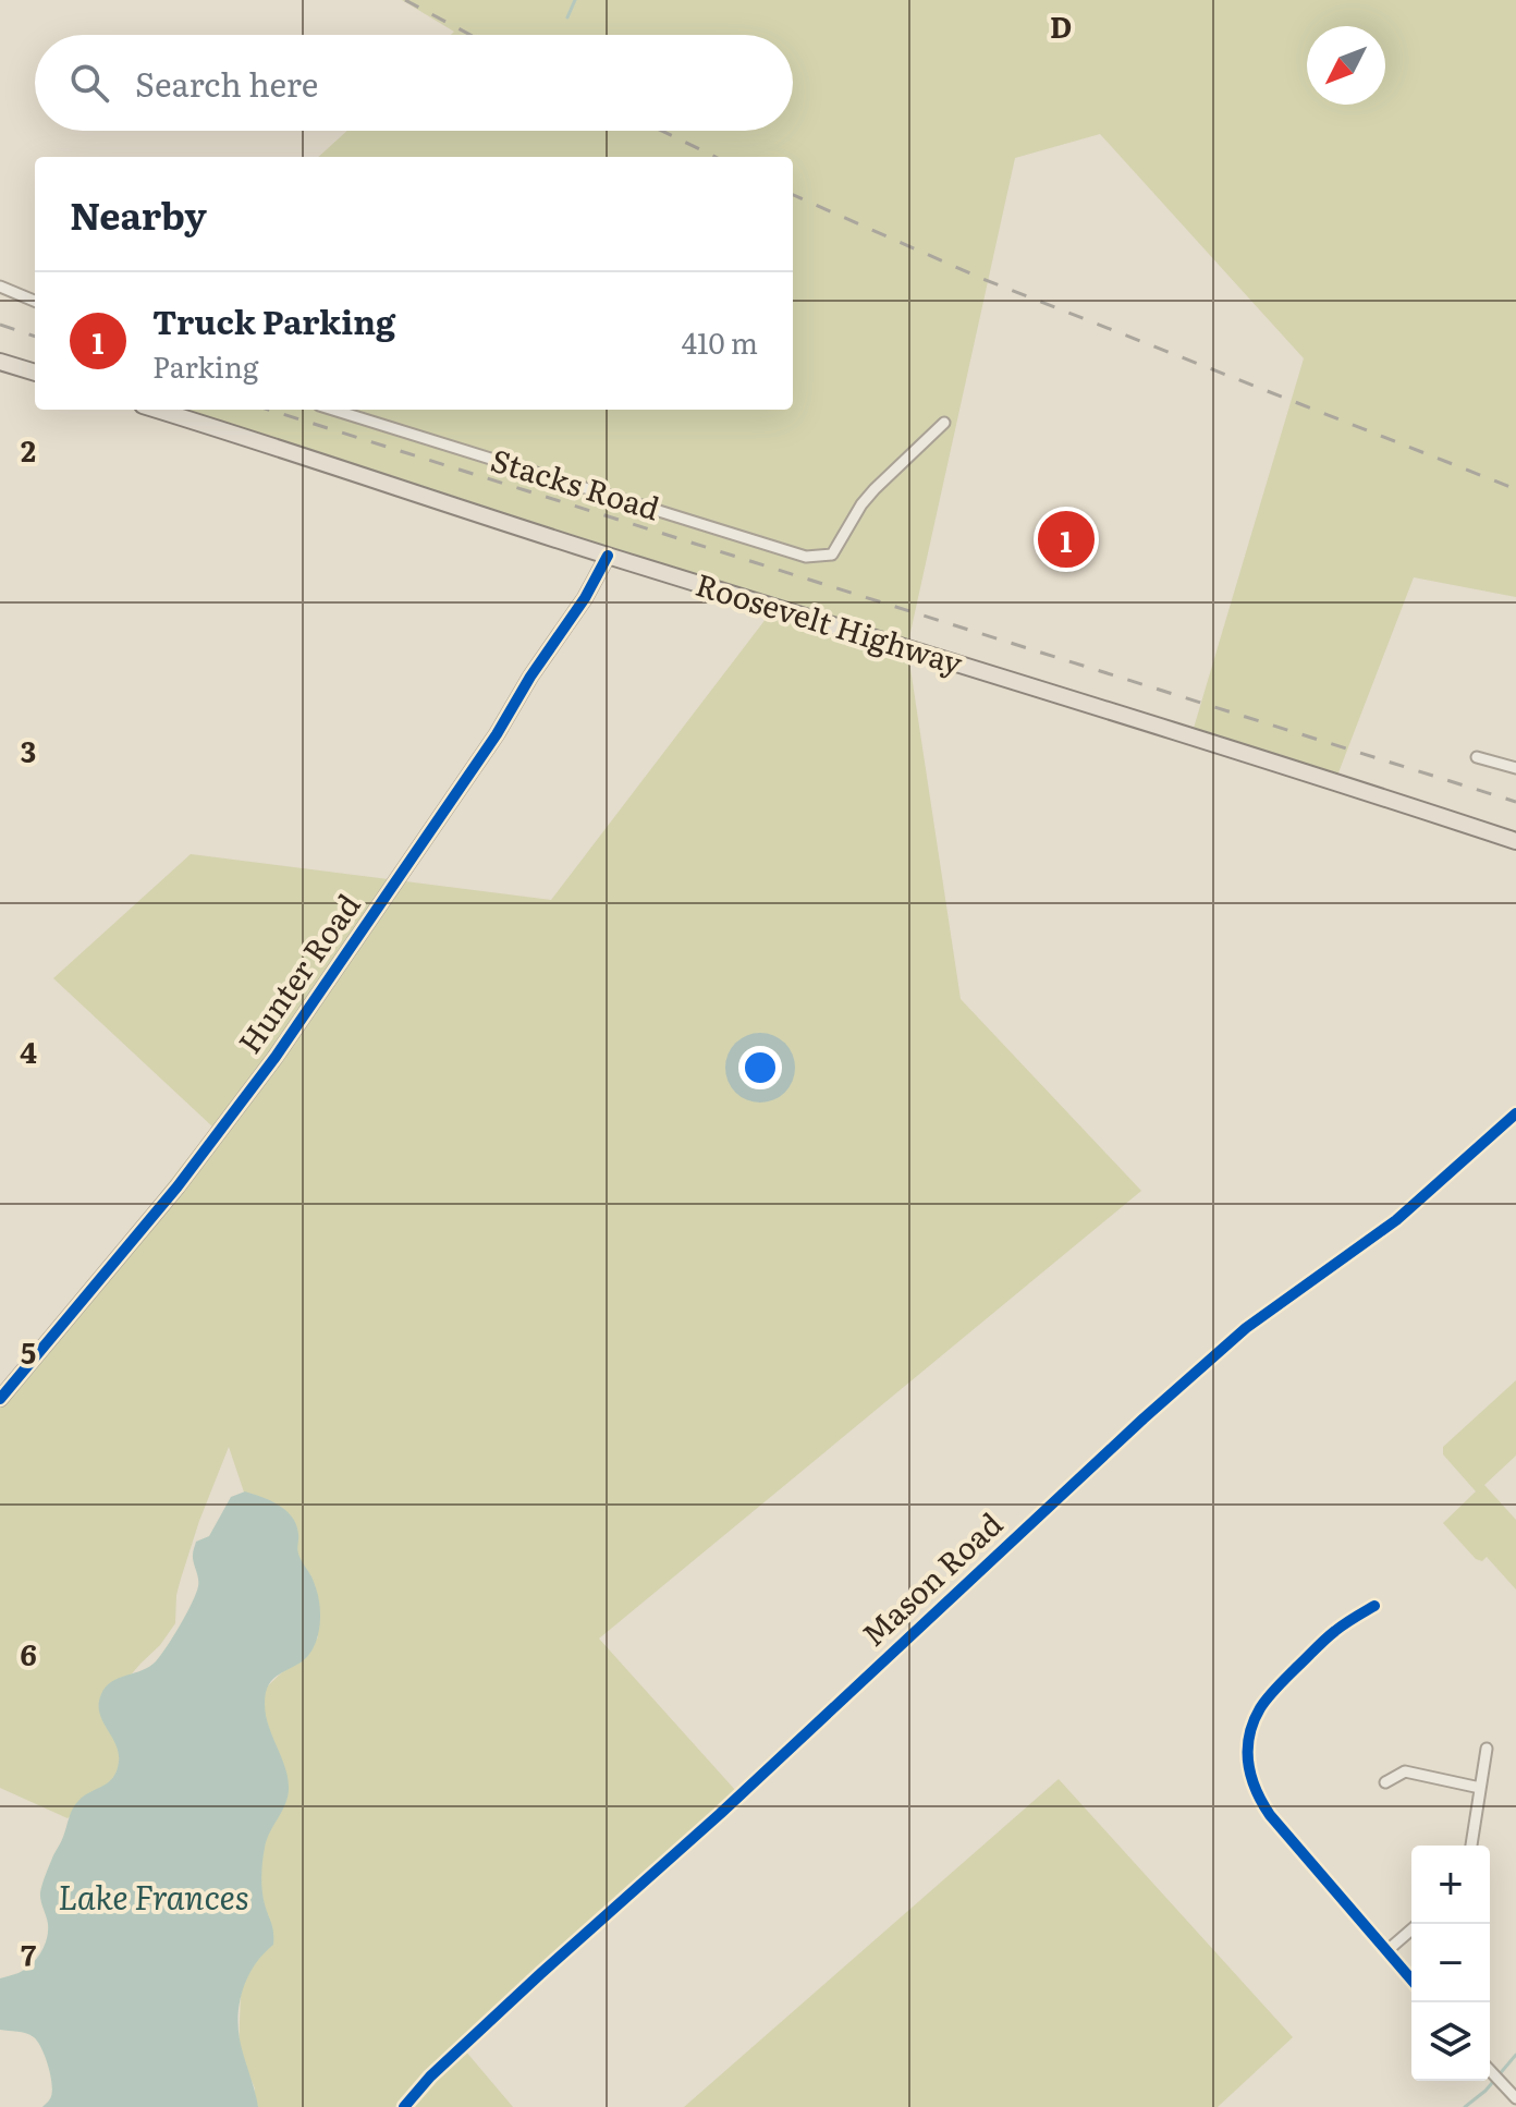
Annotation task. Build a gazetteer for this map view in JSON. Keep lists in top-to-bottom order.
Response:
{
  "streets": {
    "main road": ["Roosevelt Highway"],
    "street": ["Stacks Road", "Hunter Road", "Mason Road"]
  },
  "crossings": [
    ["Roosevelt Highway", "Hunter Road"]
  ],
  "water": ["Lake Frances"],
  "north": "bottom left",
  "page": {
    "search": "Search here",
    "heading": "Nearby",
    "list": [
      {
        "mark": "1",
        "name": "Truck Parking",
        "note": "Parking",
        "value": "410 m"
      }
    ],
    "pins": "1",
    "map_buttons": ["+", "−"]
  },
  "grid": {
    "columns": ["D"],
    "rows": [
      "2",
      "3",
      "4",
      "5",
      "6",
      "7"
    ]
  }
}
